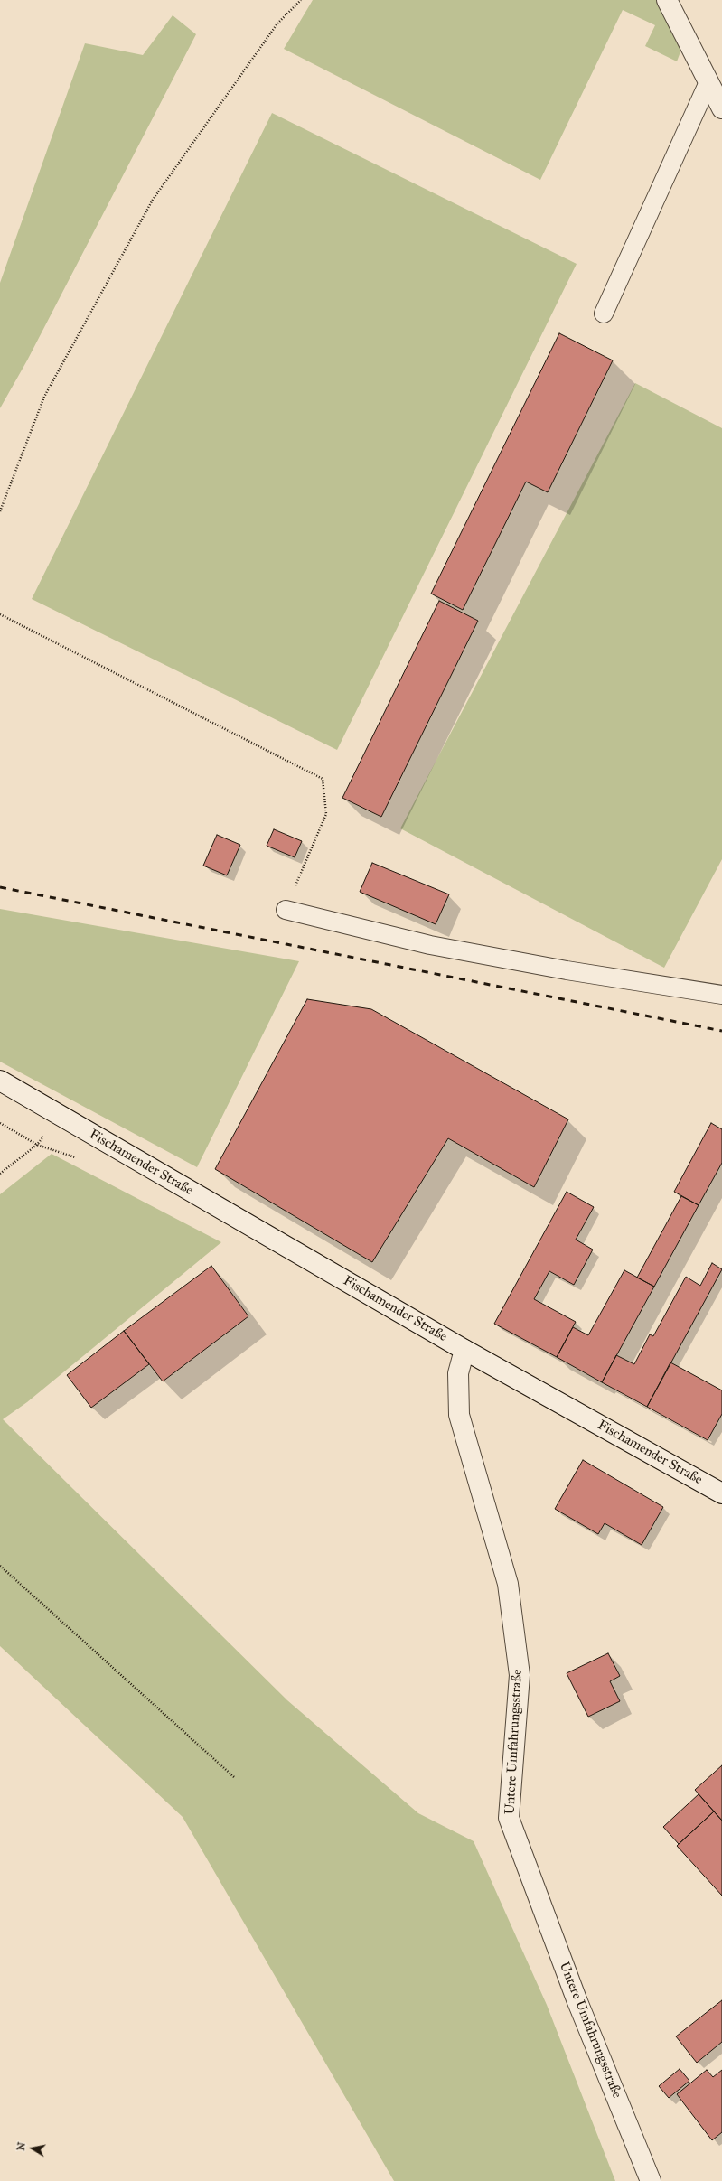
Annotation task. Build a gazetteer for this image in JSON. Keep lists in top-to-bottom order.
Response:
{
  "streets": {
    "street": ["Fischamender Straße", "Untere Umfahrungsstraße"]
  },
  "crossings": [
    ["Fischamender Straße", "Untere Umfahrungsstraße"]
  ],
  "north": "left"
}
